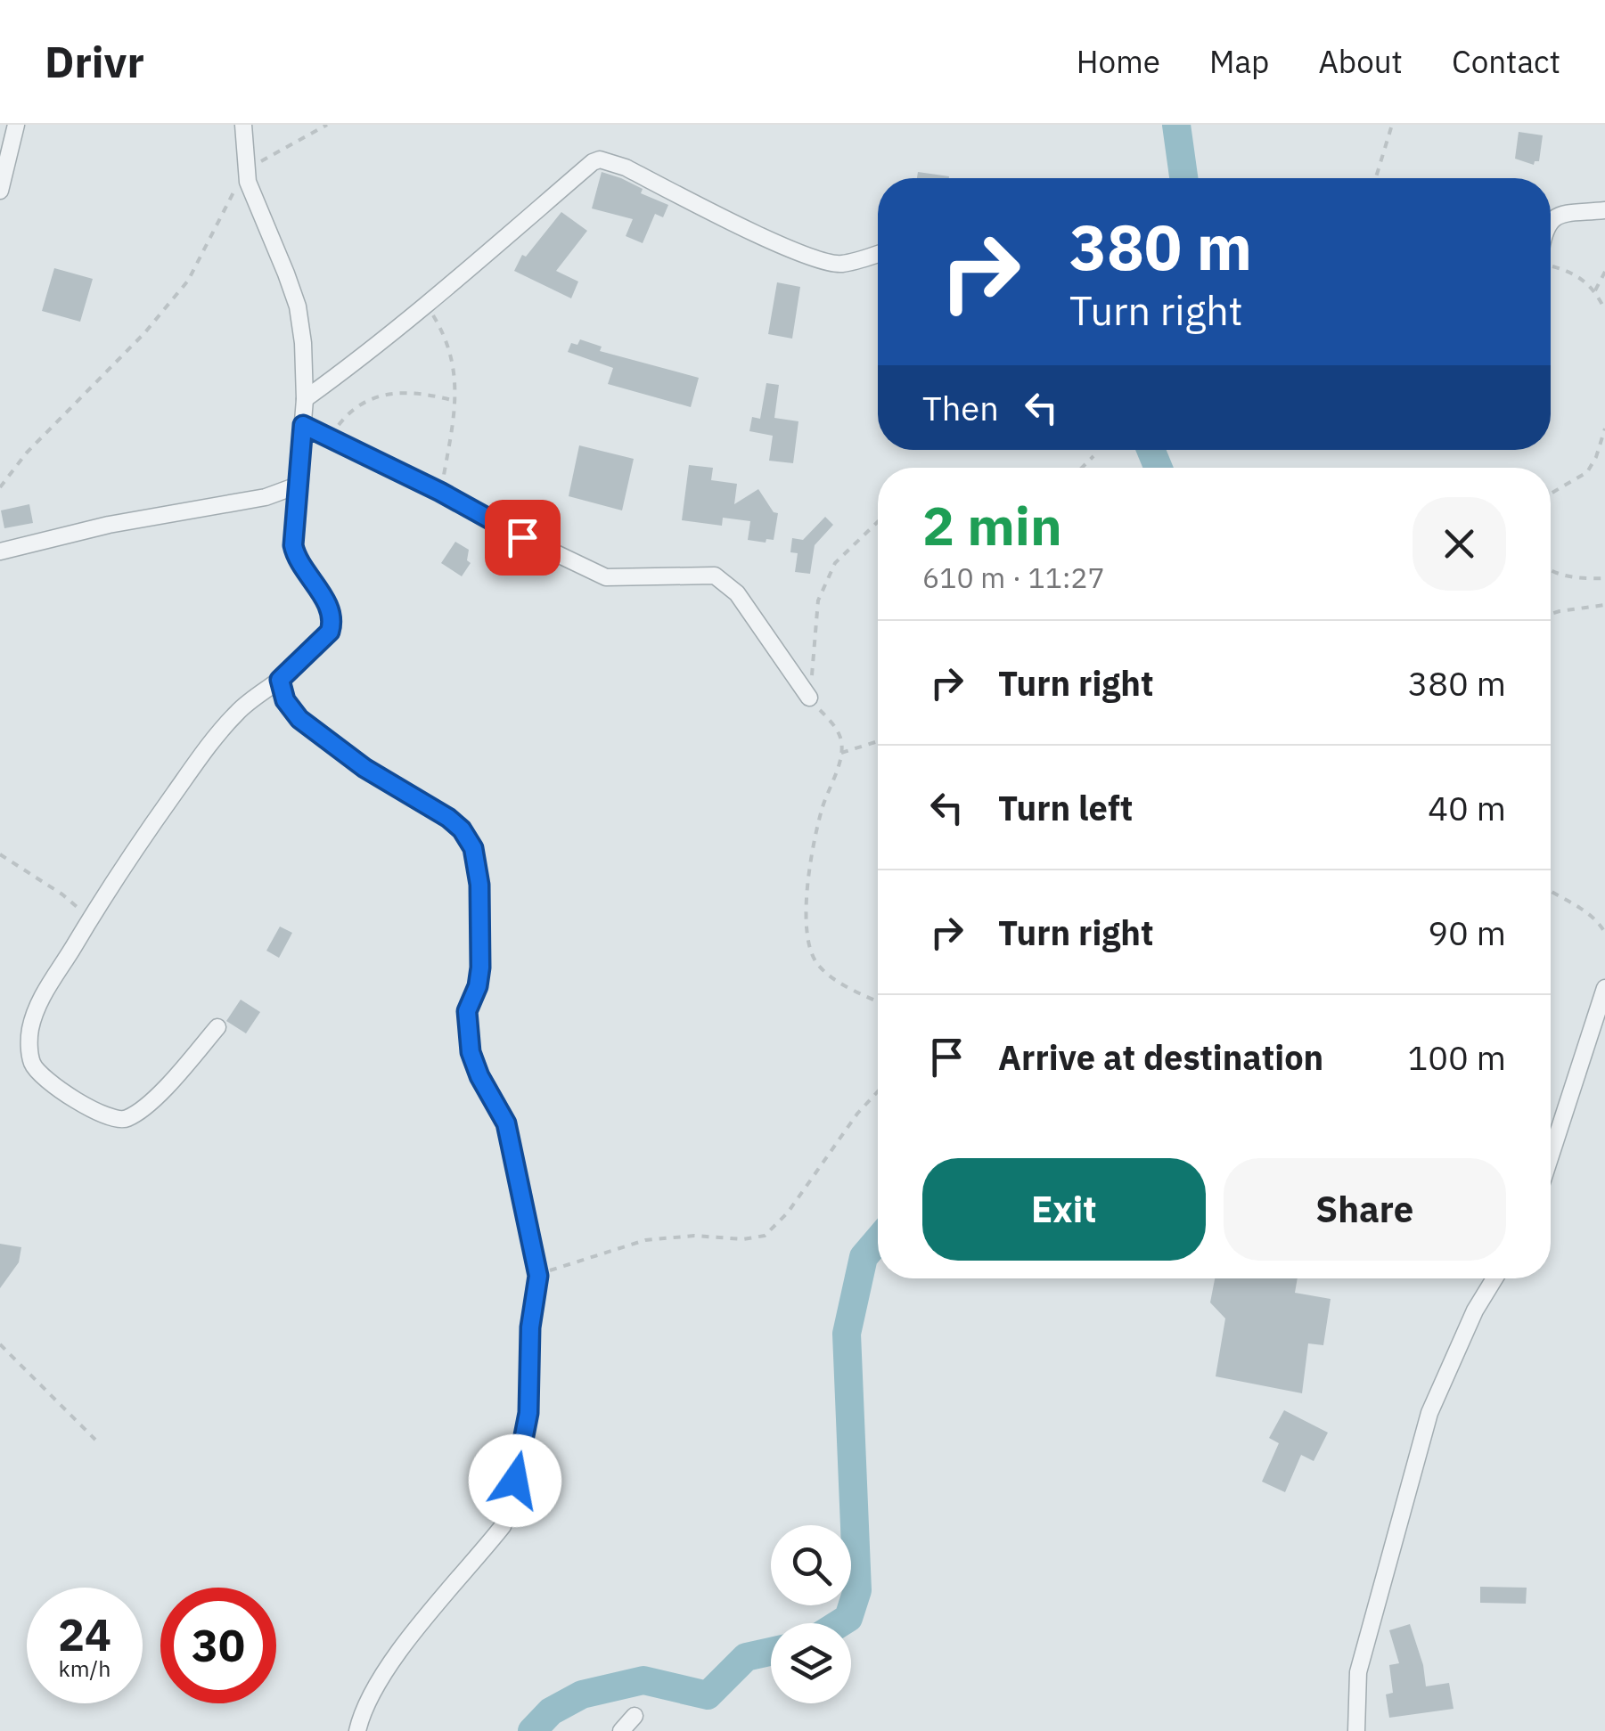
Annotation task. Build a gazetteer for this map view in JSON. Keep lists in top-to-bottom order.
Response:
{
  "page": {
    "header": "Drivr",
    "nav": [
      "Home",
      "Map",
      "About",
      "Contact"
    ],
    "turn": ["380 m", "Turn right"],
    "then": "Then",
    "heading": ["2 min", "610 m · 11:27"],
    "list": [
      {
        "name": "Turn right",
        "value": "380 m"
      },
      {
        "name": "Turn left",
        "value": "40 m"
      },
      {
        "name": "Turn right",
        "value": "90 m"
      },
      {
        "name": "Arrive at destination",
        "value": "100 m"
      }
    ],
    "buttons": ["Exit", "Share"],
    "speed": "24 km/h",
    "limit": "30"
  }
}
